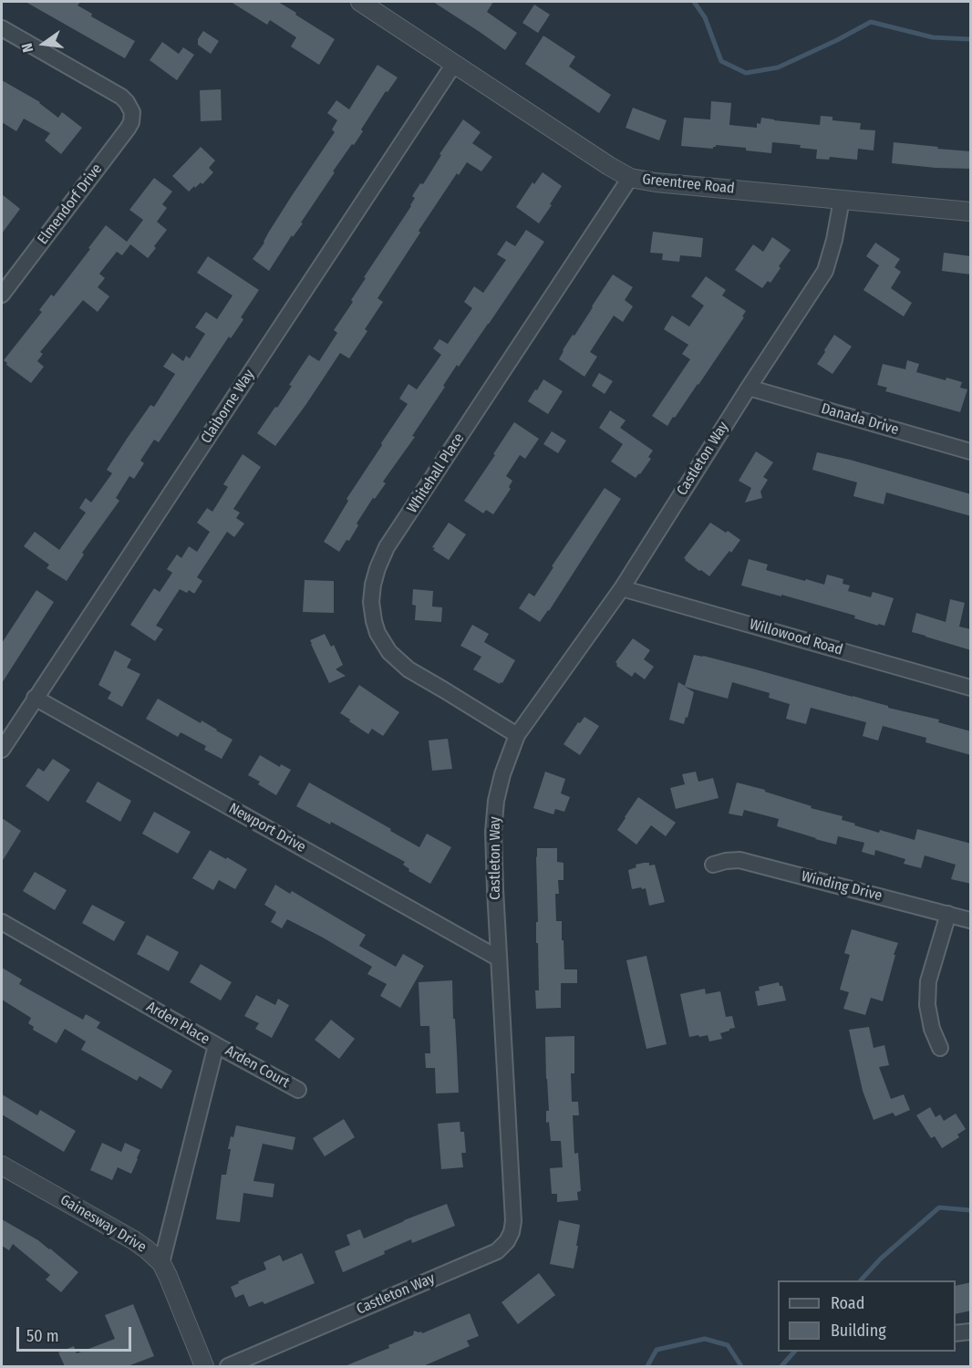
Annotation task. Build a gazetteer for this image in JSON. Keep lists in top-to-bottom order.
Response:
{
  "streets": {
    "street": [
      "Greentree Road",
      "Elmendorf Drive",
      "Claiborne Way",
      "Danada Drive",
      "Castleton Way",
      "Whitehall Place",
      "Willowood Road",
      "Newport Drive",
      "Winding Drive",
      "Arden Place",
      "Arden Court",
      "Gainesway Drive"
    ]
  },
  "crossings": [
    ["Greentree Road", "Claiborne Way"],
    ["Greentree Road", "Castleton Way"],
    ["Greentree Road", "Whitehall Place"],
    ["Claiborne Way", "Newport Drive"],
    ["Danada Drive", "Castleton Way"],
    ["Castleton Way", "Whitehall Place"],
    ["Castleton Way", "Willowood Road"],
    ["Castleton Way", "Newport Drive"],
    ["Arden Place", "Arden Court"],
    ["Arden Place", "Gainesway Drive"]
  ],
  "legend": ["Road", "Building"],
  "scale_bar": "50 m",
  "north": "left"
}
